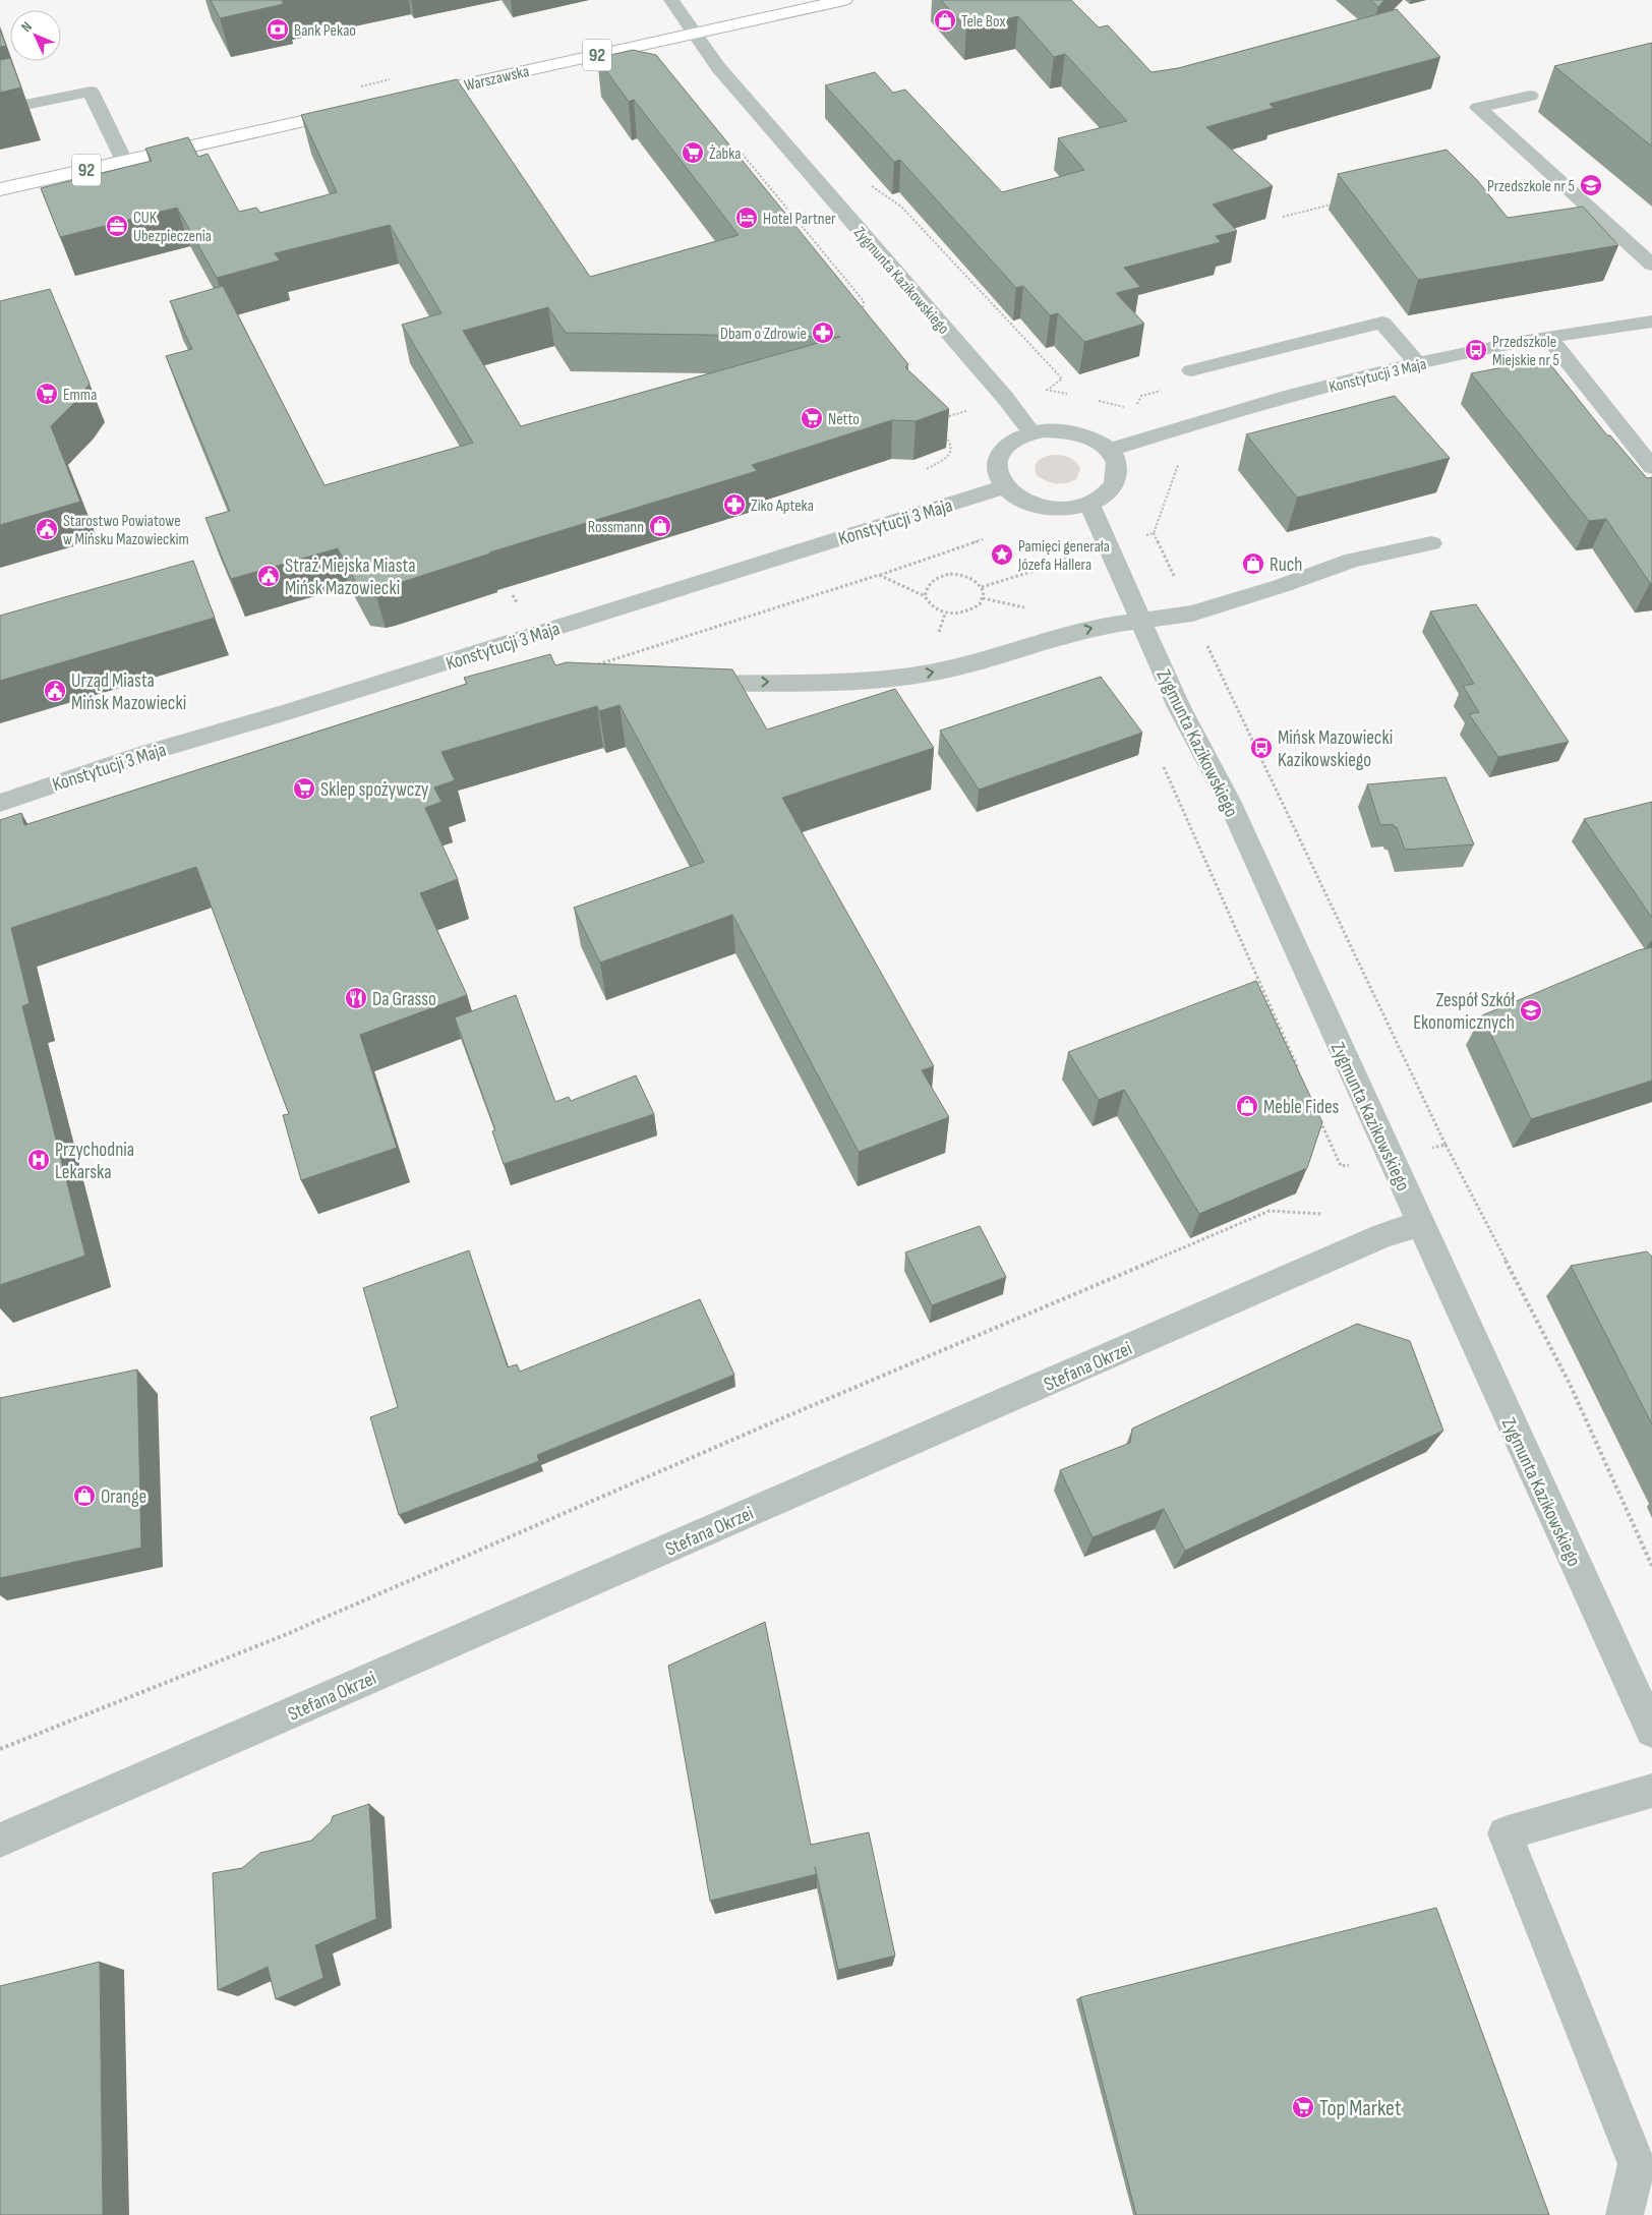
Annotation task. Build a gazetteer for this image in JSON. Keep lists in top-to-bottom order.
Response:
{
  "streets": {
    "main road": ["92", "Warszawska"],
    "street": ["Zygmunta Kazikowskiego", "Konstytucji 3 Maja", "Stefana Okrzei"]
  },
  "crossings": [
    ["Warszawska", "Zygmunta Kazikowskiego"],
    ["Zygmunta Kazikowskiego", "Konstytucji 3 Maja"],
    ["Zygmunta Kazikowskiego", "Stefana Okrzei"]
  ],
  "places": {
    "shop": [
      "Tele Box",
      "Rossmann",
      "Ruch",
      "Meble Fides",
      "Orange"
    ],
    "bank": ["Bank Pekao"],
    "supermarket": [
      "Żabka",
      "Emma",
      "Netto",
      "Sklep spożywczy",
      "Top Market"
    ],
    "school or university": ["Przedszkole nr 5", "Zespół Szkół Ekonomicznych"],
    "hotel": ["Hotel Partner"],
    "office": ["CUK Ubezpieczenia"],
    "pharmacy": ["Dbam o Zdrowie", "Ziko Apteka"],
    "bus stop": ["Przedszkole Miejskie nr 5", "Mińsk Mazowiecki Kazikowskiego"],
    "public building": ["Starostwo Powiatowe w Mińsku Mazowieckim", "Straż Miejska Miasta Mińsk Mazowiecki", "Urząd Miasta Mińsk Mazowiecki"],
    "place": ["Pamięci generała Józefa Hallera"],
    "restaurant": ["Da Grasso"],
    "hospital": ["Przychodnia Lekarska"]
  },
  "north": "top left"
}
